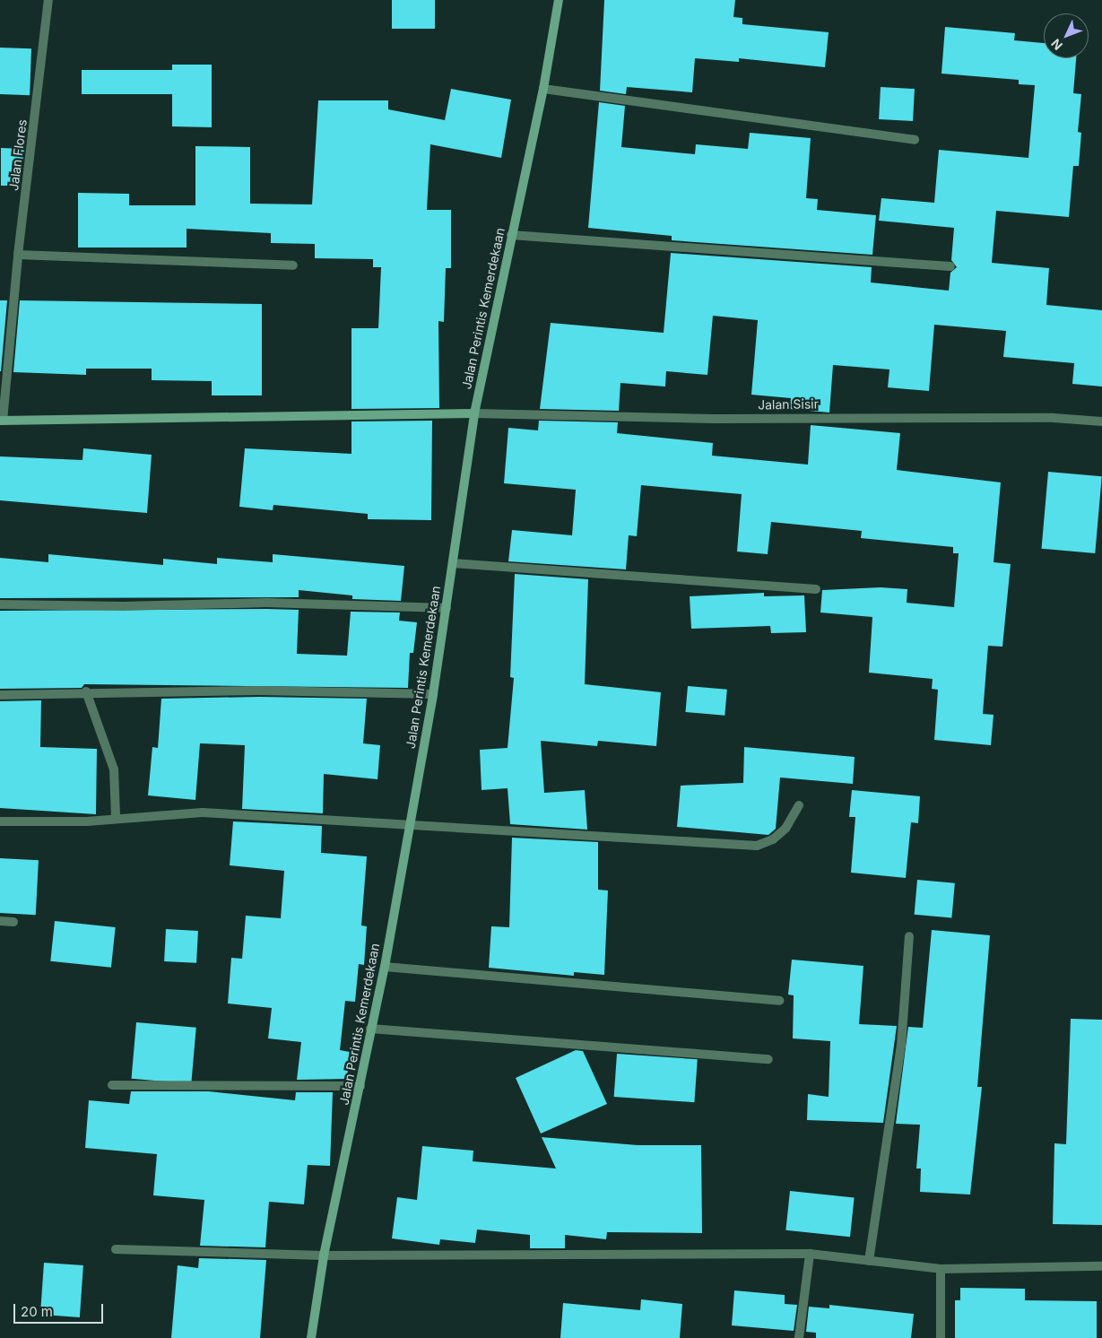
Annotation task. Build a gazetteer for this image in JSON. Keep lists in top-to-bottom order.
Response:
{
  "streets": {
    "street": ["Jalan Flores", "Jalan Perintis Kemerdekaan", "Jalan Sisir"]
  },
  "crossings": [
    ["Jalan Perintis Kemerdekaan", "Jalan Sisir"]
  ],
  "scale_bar": "20 m",
  "north": "bottom left"
}
